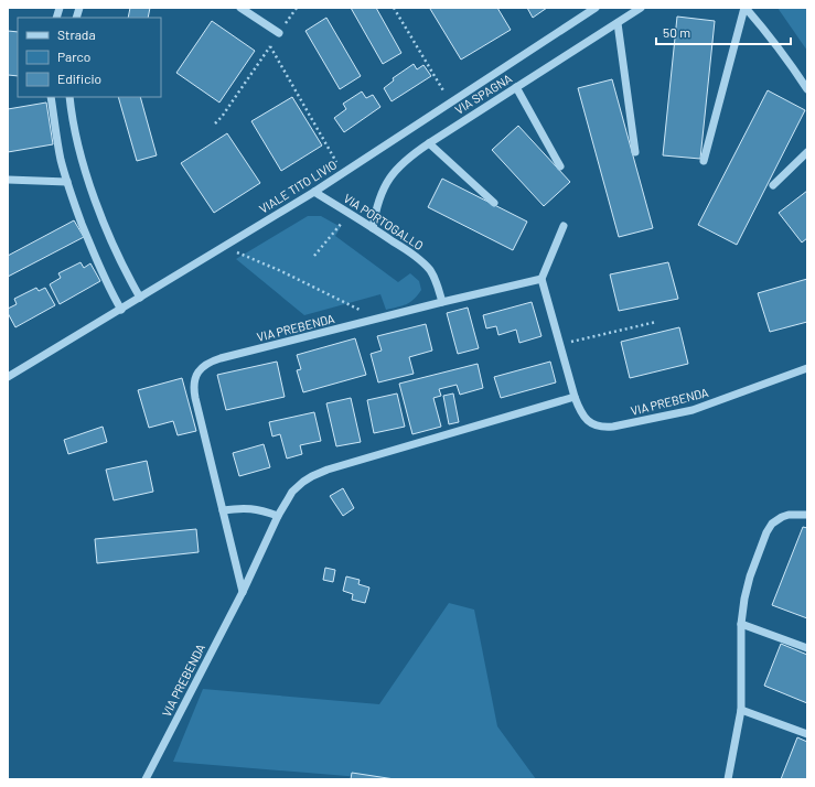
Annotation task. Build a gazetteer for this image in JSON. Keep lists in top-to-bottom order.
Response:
{
  "streets": {
    "street": [
      "VIA SPAGNA",
      "VIALE TITO LIVIO",
      "VIA PORTOGALLO",
      "VIA PREBENDA"
    ]
  },
  "crossings": [
    ["VIA SPAGNA", "VIA PORTOGALLO"],
    ["VIALE TITO LIVIO", "VIA PORTOGALLO"],
    ["VIA PORTOGALLO", "VIA PREBENDA"]
  ],
  "legend": ["Strada", "Parco", "Edificio"],
  "scale_bar": "50 m"
}
